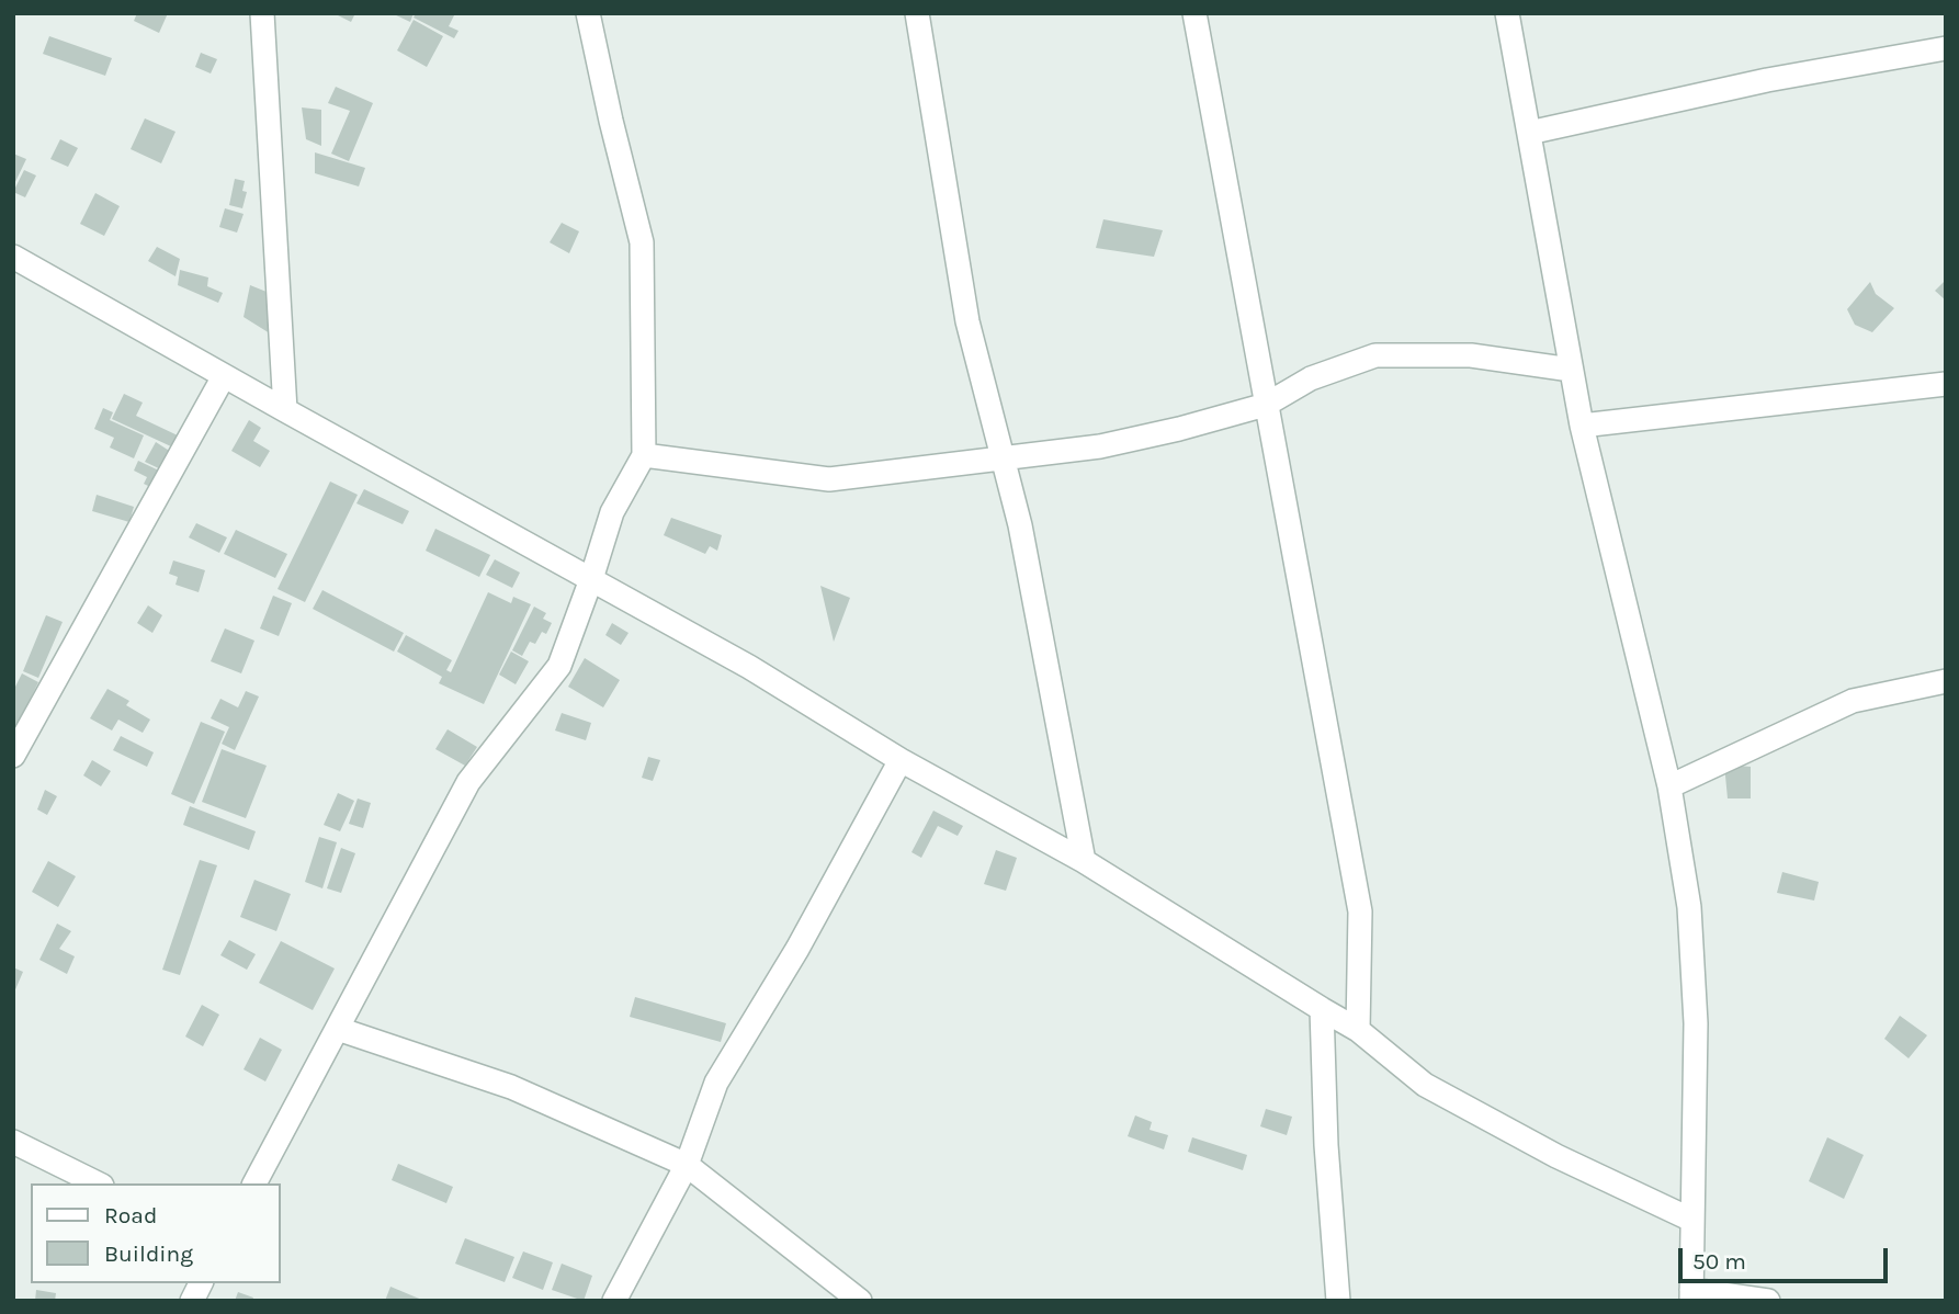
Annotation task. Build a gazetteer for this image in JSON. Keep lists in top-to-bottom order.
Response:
{
  "legend": ["Road", "Building"],
  "scale_bar": "50 m"
}
